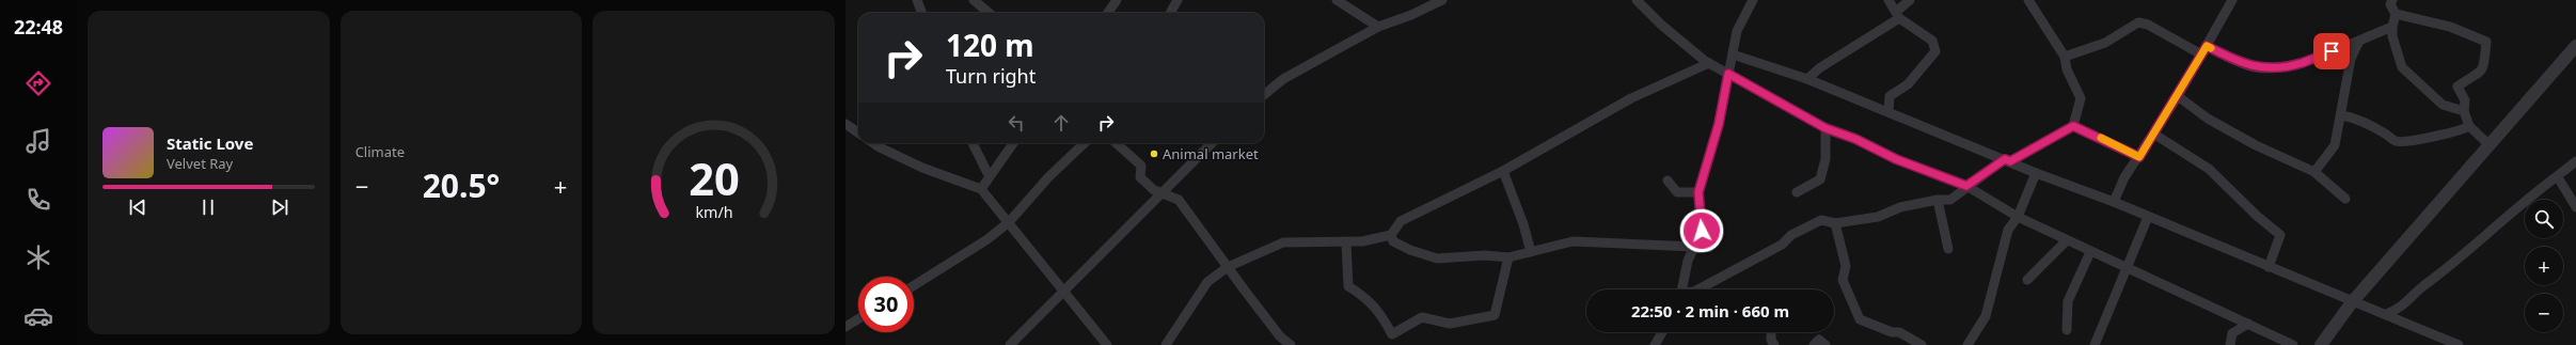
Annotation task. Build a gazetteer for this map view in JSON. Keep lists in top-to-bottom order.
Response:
{
  "places": ["Animal market"],
  "page": {
    "tabs": "22:48",
    "tile": "Climate",
    "turn": ["120 m", "Turn right"],
    "song": ["Static Love", "Velvet Ray"],
    "heat": ["−", "20.5°", "+"],
    "map_buttons": ["+", "−"],
    "limit": "30",
    "trip": "22:50 · 2 min · 660 m",
    "gauge": ["20", "km/h"]
  }
}
